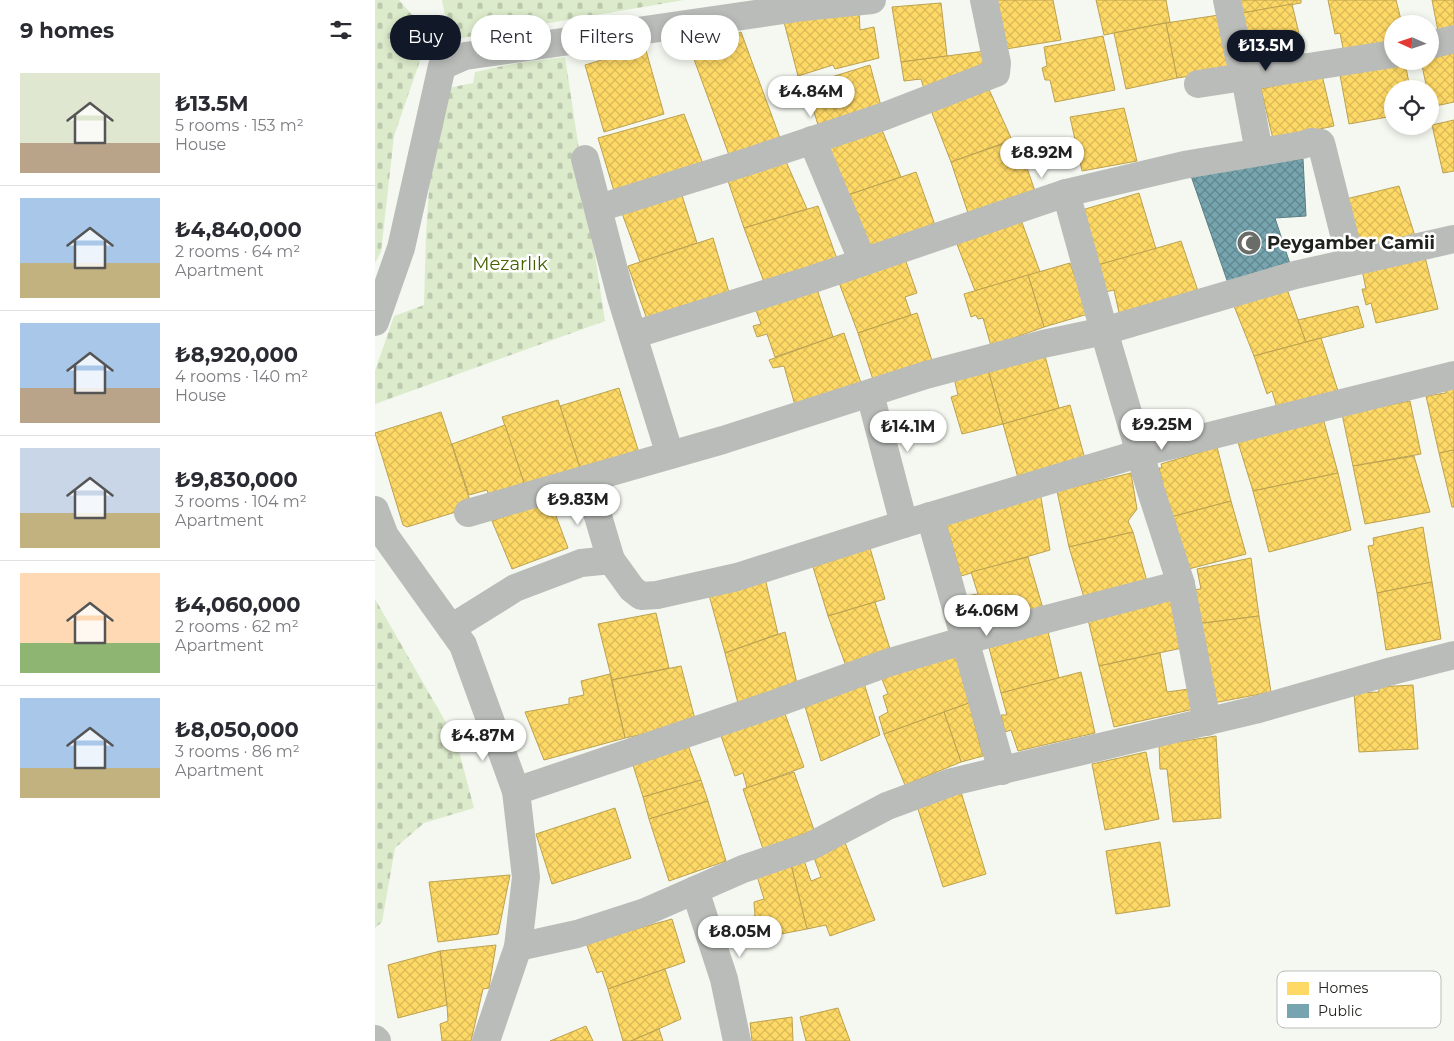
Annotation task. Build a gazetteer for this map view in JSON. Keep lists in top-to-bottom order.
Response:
{
  "parks": ["Mezarlık"],
  "places": {
    "mosque": ["Peygamber Camii"]
  },
  "legend": ["Homes", "Public"],
  "north": "left",
  "page": {
    "heading": "9 homes",
    "chip": [
      "Buy",
      "Rent",
      "Filters",
      "New"
    ],
    "price": [
      "₺13.5M",
      "₺4.84M",
      "₺8.92M",
      "₺9.25M",
      "₺14.1M",
      "₺9.83M",
      "₺4.06M",
      "₺4.87M",
      "₺8.05M"
    ],
    "list": [
      {
        "name": "₺13.5M",
        "note": "5 rooms · 153 m² · House"
      },
      {
        "name": "₺4,840,000",
        "note": "2 rooms · 64 m² · Apartment"
      },
      {
        "name": "₺8,920,000",
        "note": "4 rooms · 140 m² · House"
      },
      {
        "name": "₺9,830,000",
        "note": "3 rooms · 104 m² · Apartment"
      },
      {
        "name": "₺4,060,000",
        "note": "2 rooms · 62 m² · Apartment"
      },
      {
        "name": "₺8,050,000",
        "note": "3 rooms · 86 m² · Apartment"
      }
    ]
  }
}
